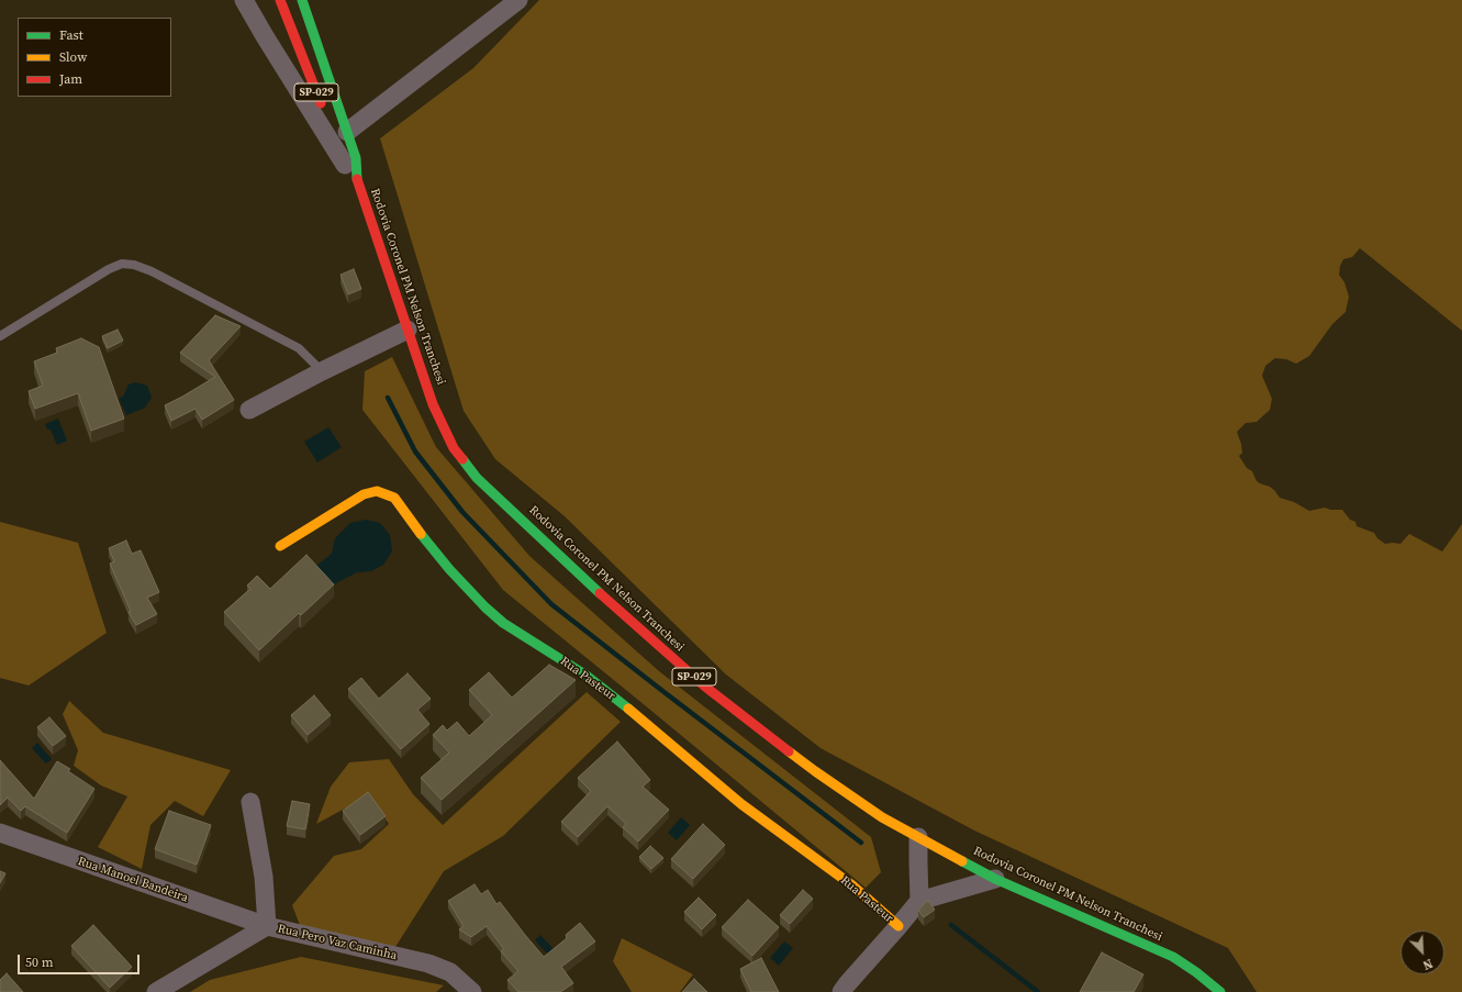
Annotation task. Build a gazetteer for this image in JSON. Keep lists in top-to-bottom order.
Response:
{
  "streets": {
    "main road": ["SP-029", "Rodovia Coronel PM Nelson Tranchesi", "Rua Pasteur"],
    "street": ["Rua Manoel Bandeira", "Rua Pero Vaz Caminha"]
  },
  "crossings": [
    ["Rua Manoel Bandeira", "Rua Pero Vaz Caminha"]
  ],
  "legend": ["Fast", "Slow", "Jam"],
  "scale_bar": "50 m",
  "north": "bottom right"
}
